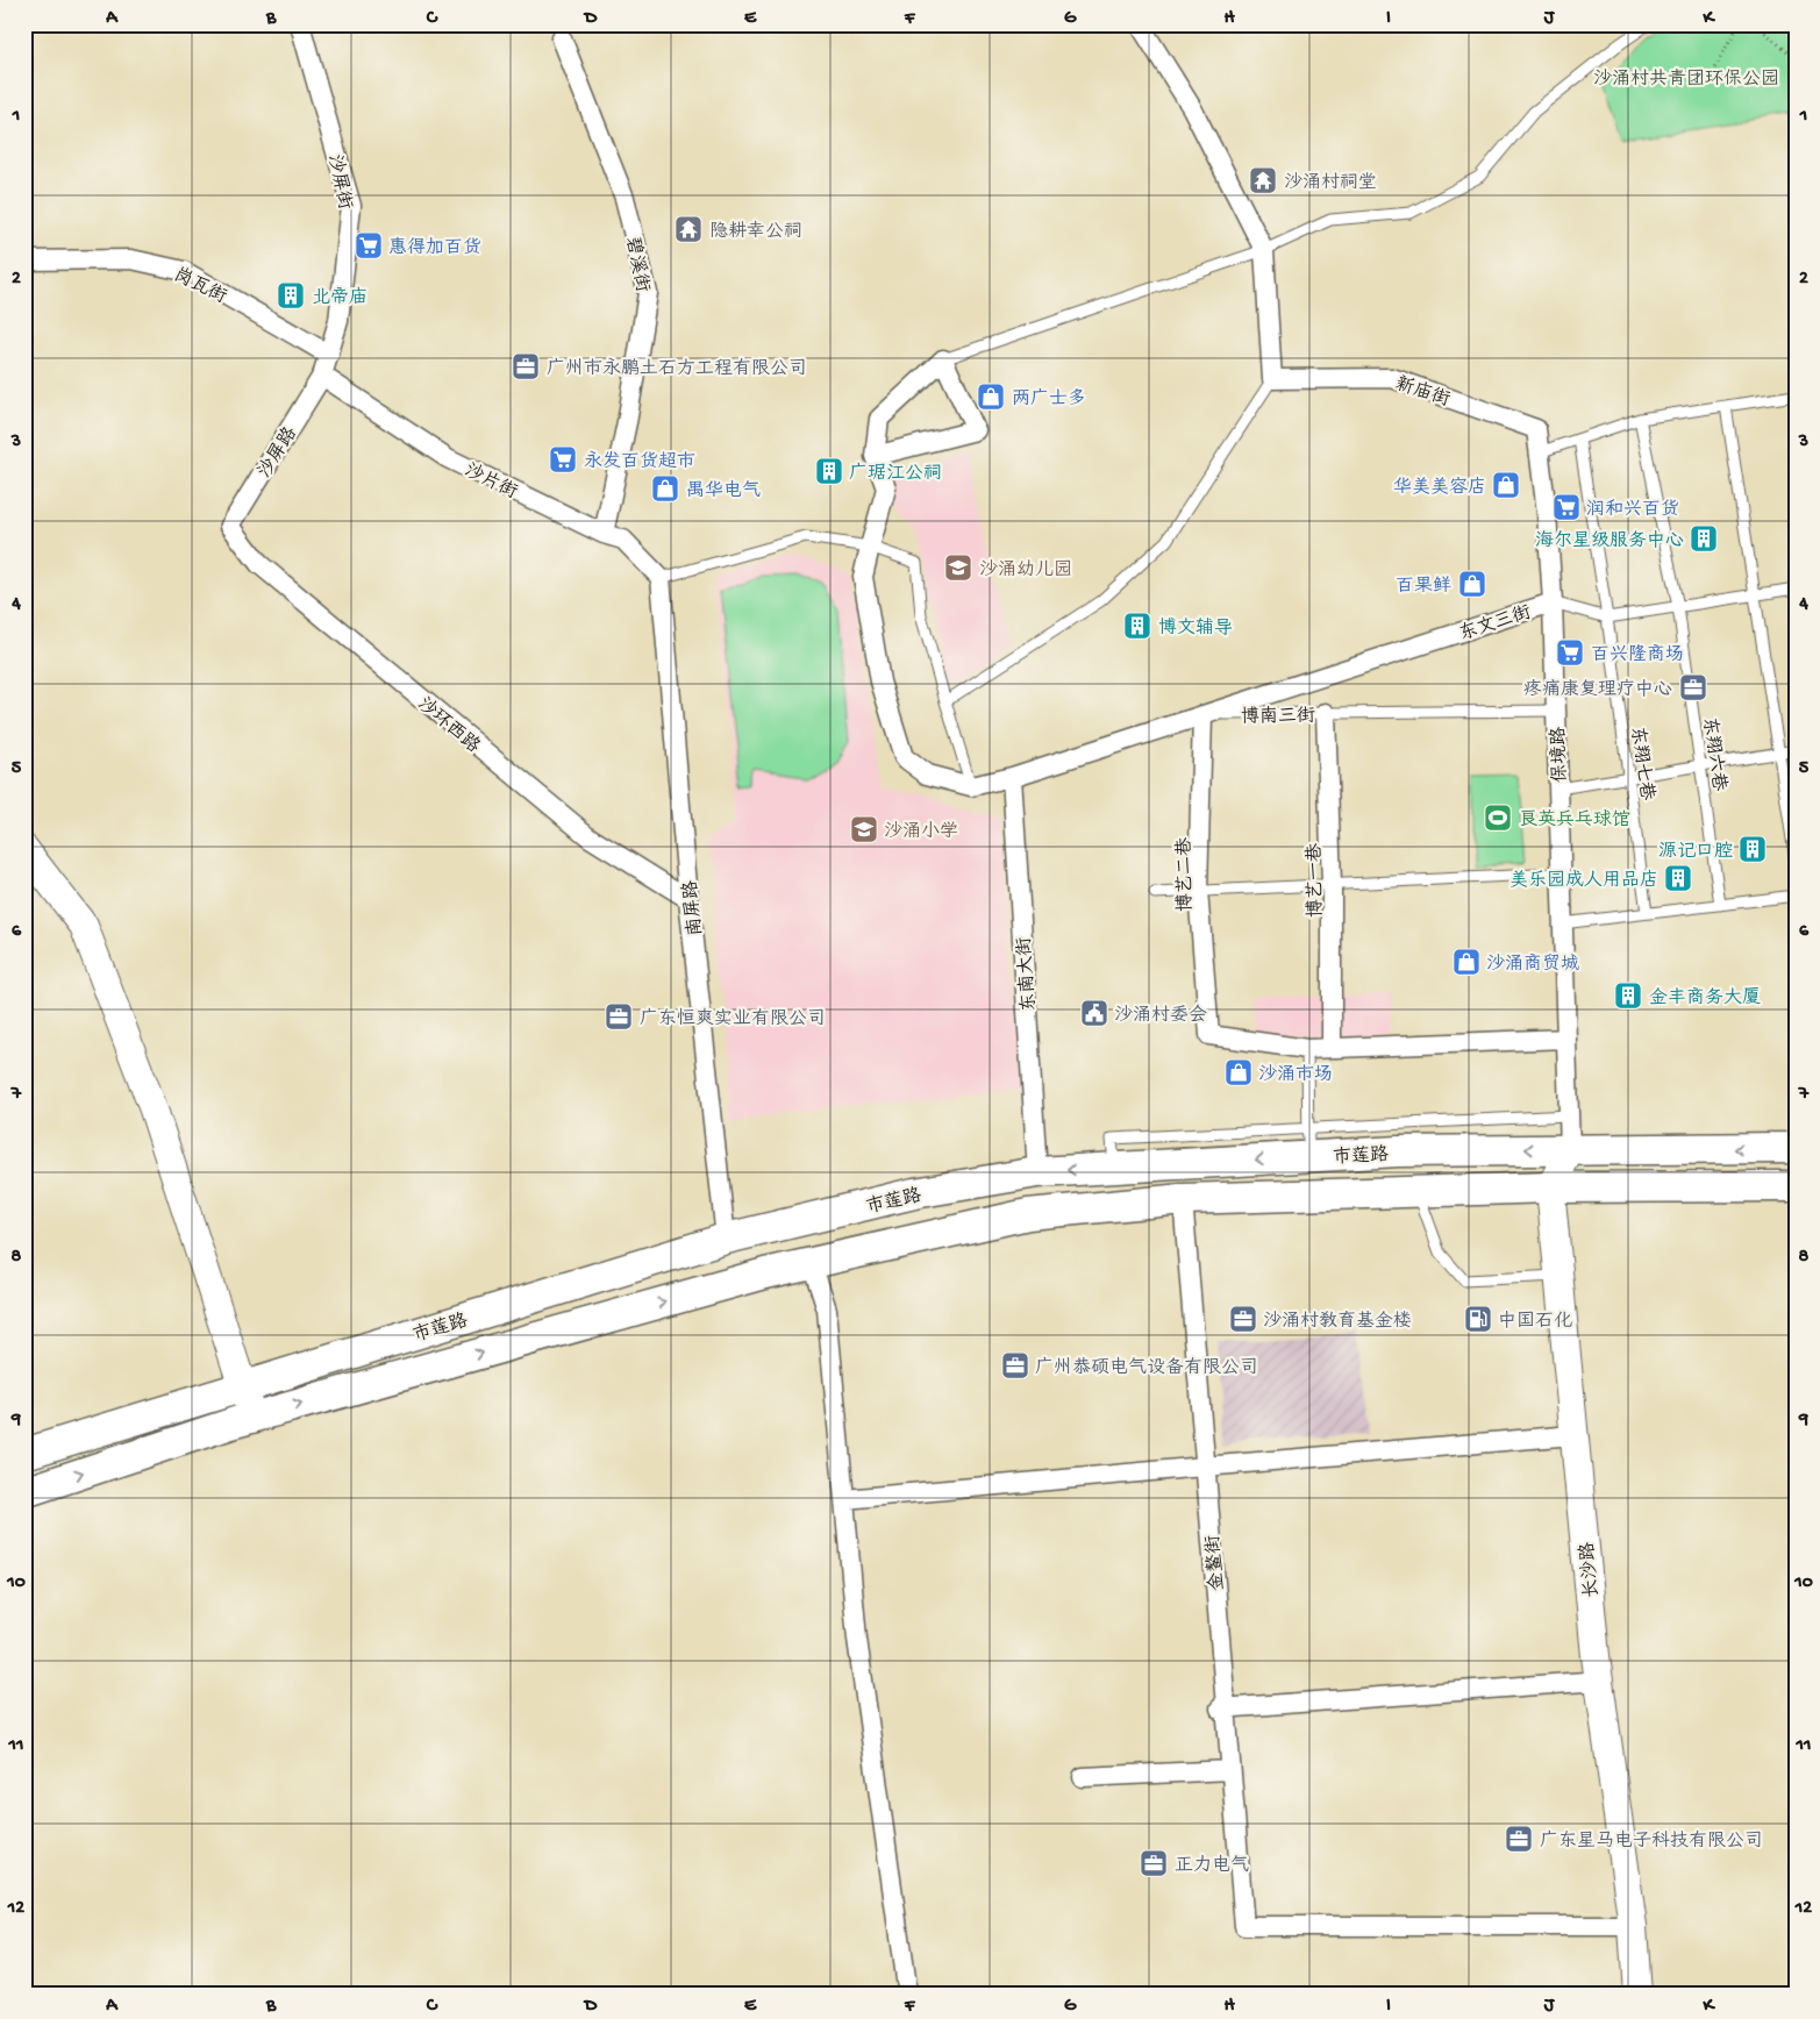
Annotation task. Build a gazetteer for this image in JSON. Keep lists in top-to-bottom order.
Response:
{
  "streets": {
    "main road": ["市莲路"],
    "street": [
      "沙屏街",
      "碧溪街",
      "岗瓦街",
      "新庙街",
      "沙屏路",
      "沙片街",
      "东文三街",
      "博南三街",
      "沙环西路",
      "保境路",
      "南屏路",
      "东南大街",
      "金鳌街",
      "长沙路"
    ],
    "lane": [
      "东翔六巷",
      "东翔七巷",
      "博艺二巷",
      "博艺一巷"
    ]
  },
  "crossings": [
    ["沙屏街", "岗瓦街"],
    ["沙屏街", "沙屏路"],
    ["沙屏街", "沙片街"],
    ["碧溪街", "沙片街"],
    ["新庙街", "保境路"],
    ["沙屏路", "沙片街"],
    ["沙屏路", "沙环西路"],
    ["沙片街", "南屏路"],
    ["东文三街", "博南三街"],
    ["东文三街", "东翔六巷"],
    ["东文三街", "保境路"],
    ["东文三街", "东翔七巷"],
    ["东文三街", "博艺二巷"],
    ["博南三街", "保境路"],
    ["博南三街", "博艺二巷"],
    ["博南三街", "博艺一巷"],
    ["博南三街", "东南大街"],
    ["沙环西路", "南屏路"],
    ["保境路", "市莲路"],
    ["南屏路", "市莲路"],
    ["东南大街", "市莲路"],
    ["市莲路", "金鳌街"],
    ["市莲路", "长沙路"],
    ["金鳌街", "长沙路"]
  ],
  "parks": ["沙涌村共青团环保公园"],
  "places": {
    "temple": ["沙涌村祠堂", "隐耕幸公祠"],
    "supermarket": [
      "惠得加百货",
      "永发百货超市",
      "润和兴百货",
      "百兴隆商场"
    ],
    "building": [
      "北帝庙",
      "广琚江公祠",
      "海尔星级服务中心",
      "博文辅导",
      "源记口腔",
      "美乐园成人用品店",
      "金丰商务大厦"
    ],
    "office": [
      "广州市永鹏土石方工程有限公司",
      "疼痛康复理疗中心",
      "广东恒爽实业有限公司",
      "沙涌村教育基金楼",
      "广州恭硕电气设备有限公司",
      "广东星马电子科技有限公司",
      "正力电气"
    ],
    "shop": [
      "两广士多",
      "华美美容店",
      "禺华电气",
      "百果鲜",
      "沙涌商贸城",
      "沙涌市场"
    ],
    "school or university": ["沙涌幼儿园", "沙涌小学"],
    "sports": ["良英兵乓球馆"],
    "public building": ["沙涌村委会"],
    "fuel station": ["中国石化"]
  },
  "grid": {
    "columns": [
      "A",
      "B",
      "C",
      "D",
      "E",
      "F",
      "G",
      "H",
      "I",
      "J",
      "K"
    ],
    "rows": [
      "1",
      "2",
      "3",
      "4",
      "5",
      "6",
      "7",
      "8",
      "9",
      "10",
      "11",
      "12"
    ]
  }
}
